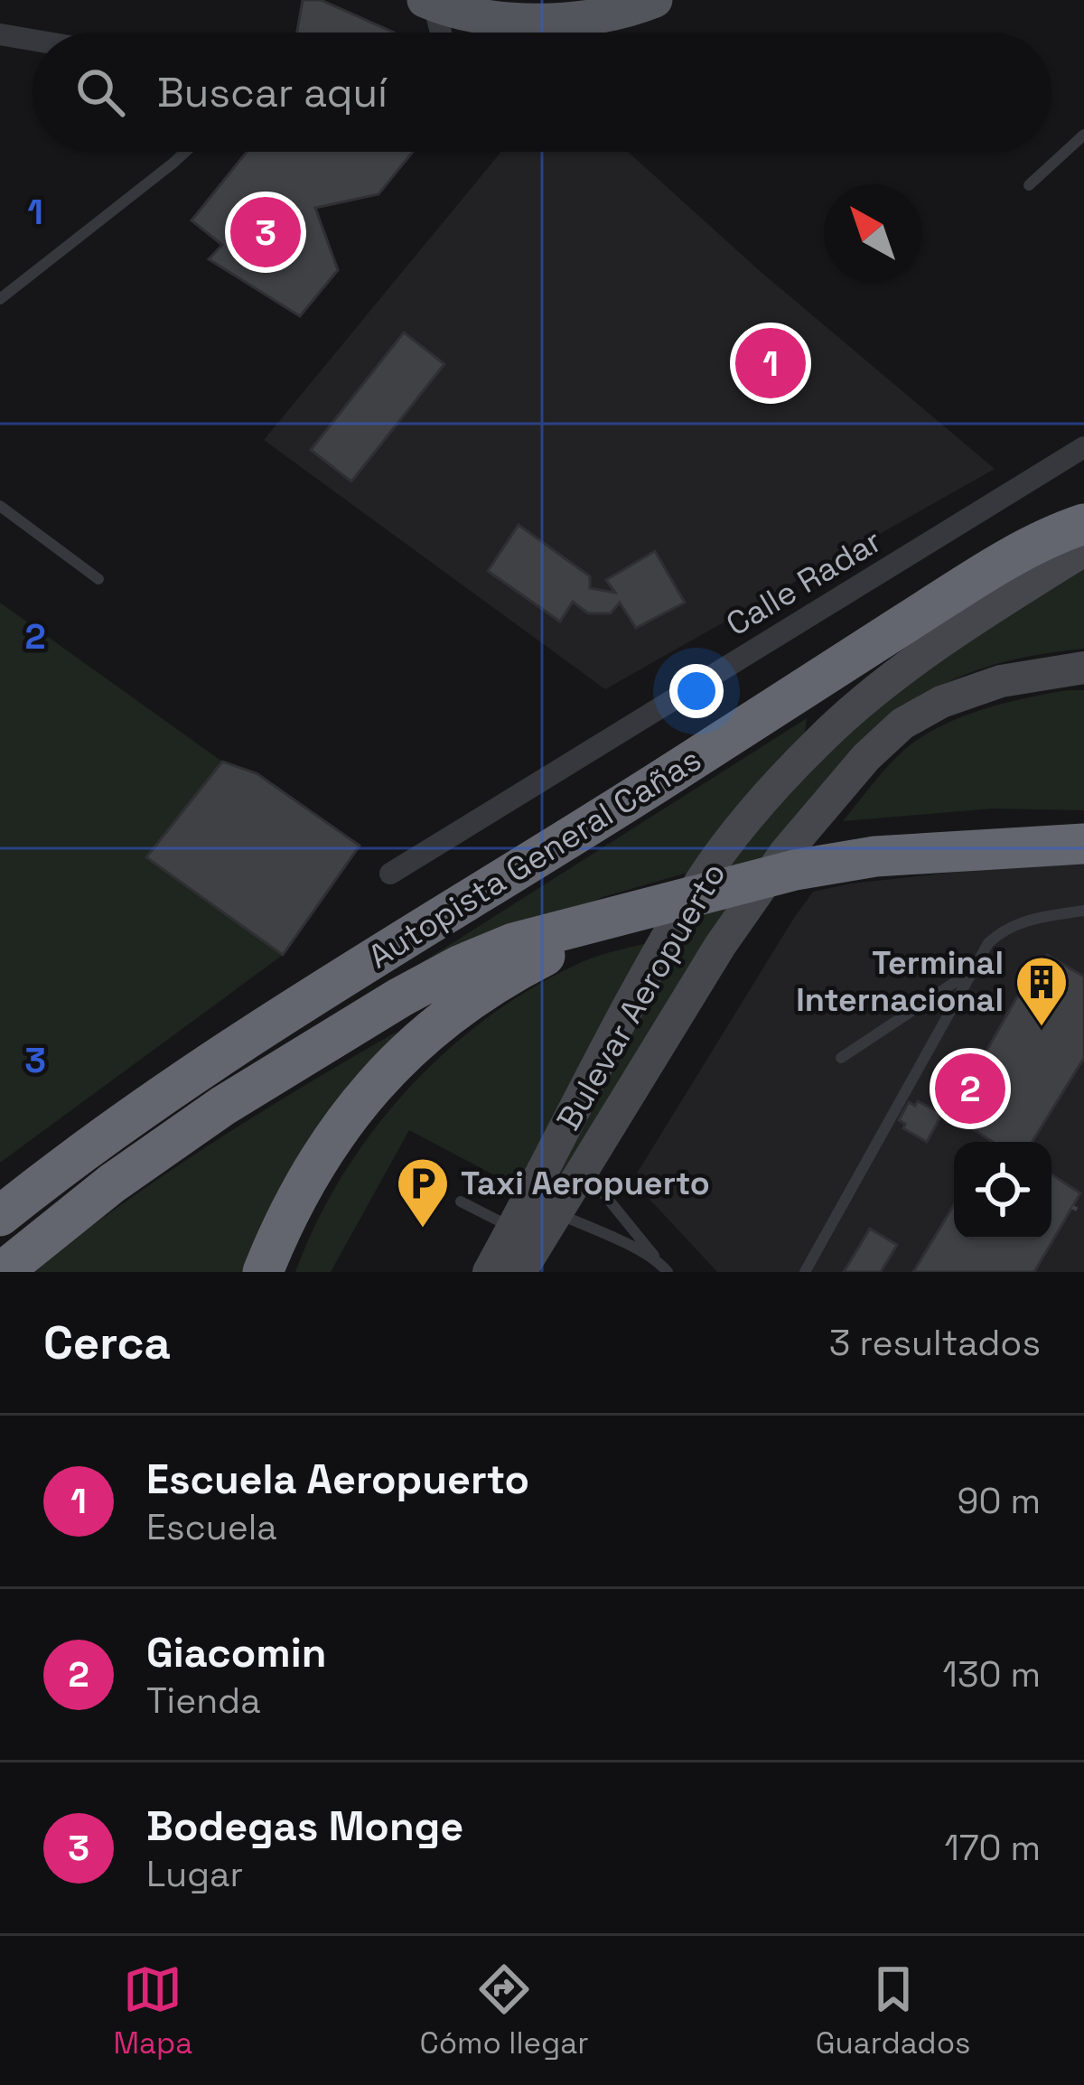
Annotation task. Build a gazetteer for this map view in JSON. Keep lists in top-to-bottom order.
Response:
{
  "streets": {
    "highway": ["Autopista General Cañas"],
    "street": ["Calle Radar", "Bulevar Aeropuerto"]
  },
  "places": {
    "building": ["Terminal Internacional"],
    "parking": ["Taxi Aeropuerto"]
  },
  "north": "top left",
  "page": {
    "search": "Buscar aquí",
    "pins": ["3", "1", "2"],
    "heading": ["Cerca", "3 resultados"],
    "list": [
      {
        "mark": "1",
        "name": "Escuela Aeropuerto",
        "note": "Escuela",
        "value": "90 m"
      },
      {
        "mark": "2",
        "name": "Giacomin",
        "note": "Tienda",
        "value": "130 m"
      },
      {
        "mark": "3",
        "name": "Bodegas Monge",
        "note": "Lugar",
        "value": "170 m"
      }
    ],
    "nav": ["Mapa", "Cómo llegar", "Guardados"]
  },
  "grid": {
    "rows": ["1", "2", "3"]
  }
}
